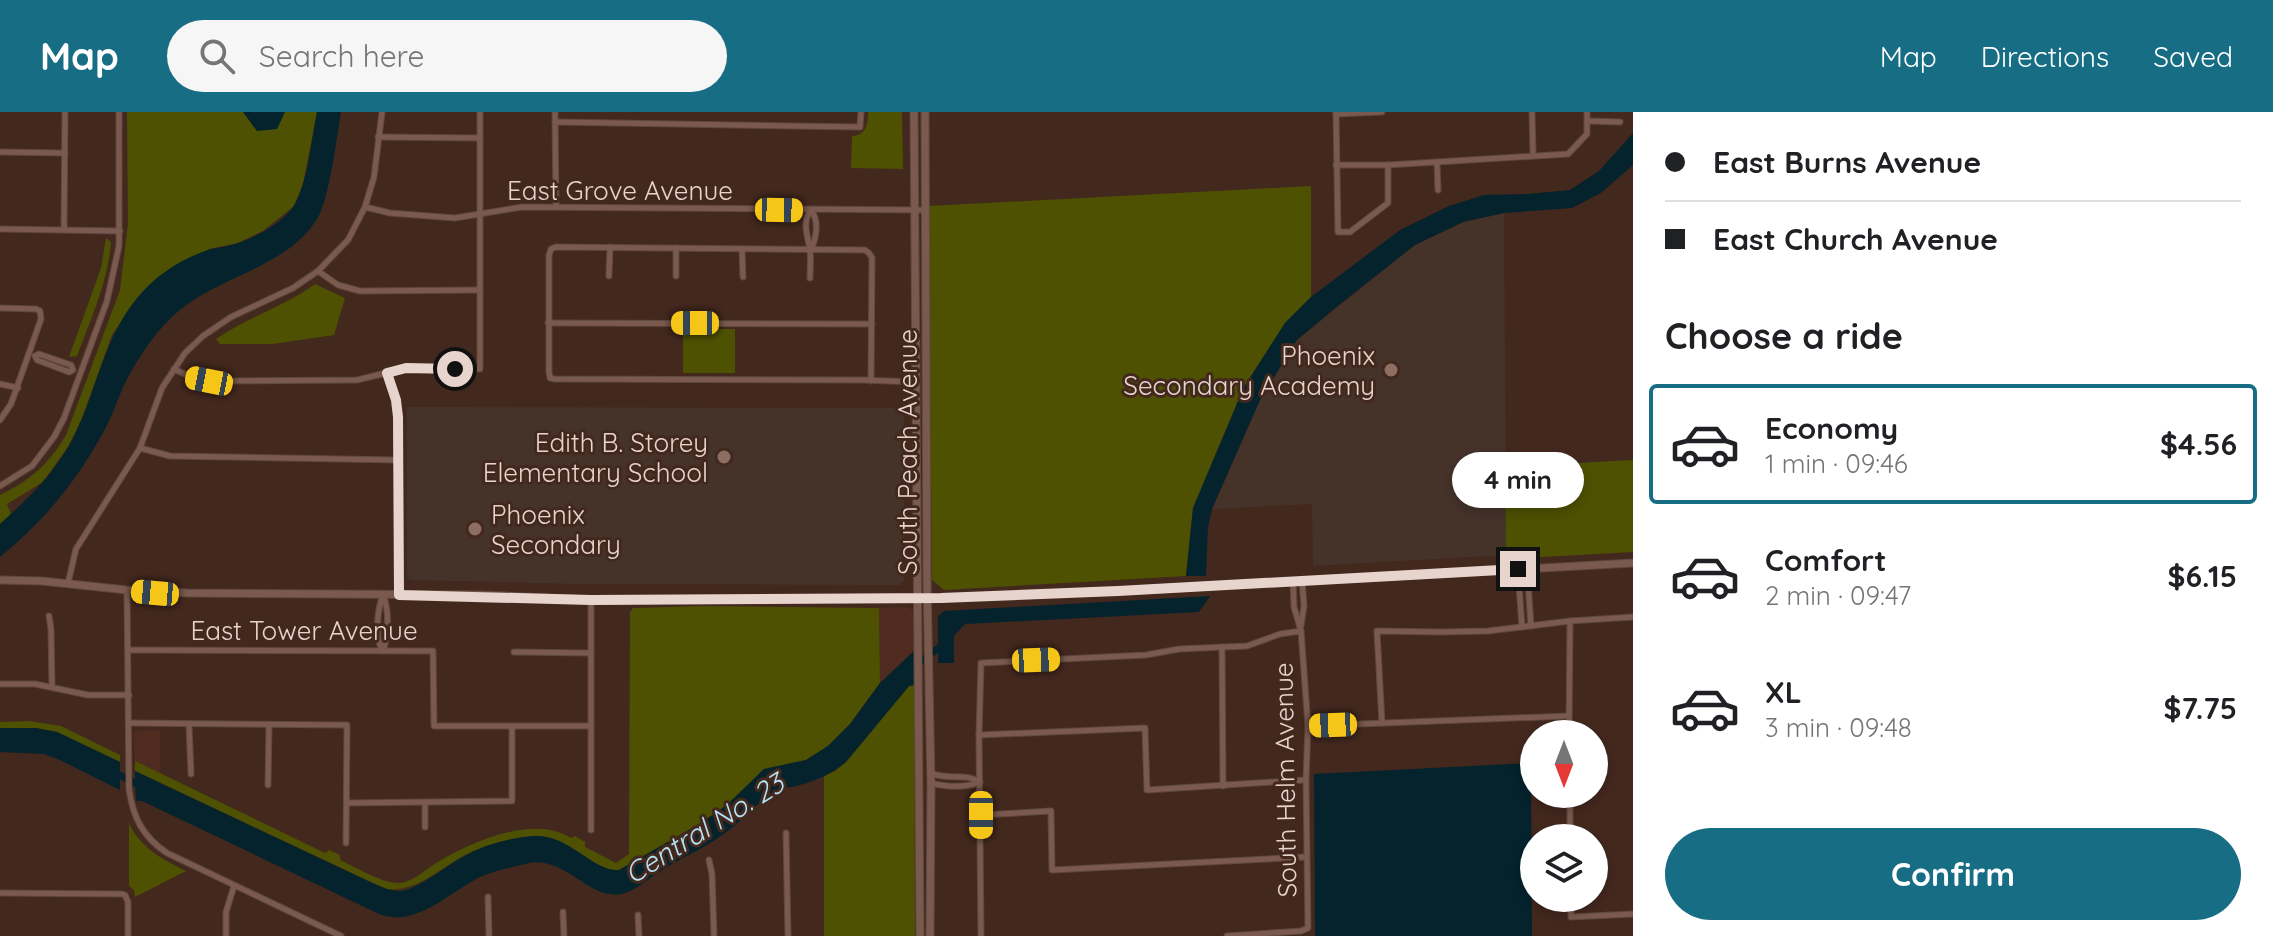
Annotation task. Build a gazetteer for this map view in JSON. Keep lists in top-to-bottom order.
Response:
{
  "streets": {
    "street": [
      "East Grove Avenue",
      "South Peach Avenue",
      "East Tower Avenue",
      "South Helm Avenue"
    ]
  },
  "crossings": [
    ["East Grove Avenue", "South Peach Avenue"]
  ],
  "water": ["Central No. 23"],
  "places": ["Phoenix Secondary Academy", "Edith B. Storey Elementary School", "Phoenix Secondary"],
  "north": "bottom",
  "page": {
    "header": "Map",
    "search": "Search here",
    "nav": ["Map", "Directions", "Saved"],
    "banner": ["East Burns Avenue", "East Church Avenue"],
    "heading": "Choose a ride",
    "list": [
      {
        "name": "Economy",
        "note": "1 min · 09:46",
        "value": "$4.56"
      },
      {
        "name": "Comfort",
        "note": "2 min · 09:47",
        "value": "$6.15"
      },
      {
        "name": "XL",
        "note": "3 min · 09:48",
        "value": "$7.75"
      }
    ],
    "bubble": "4 min",
    "buttons": "Confirm"
  }
}
